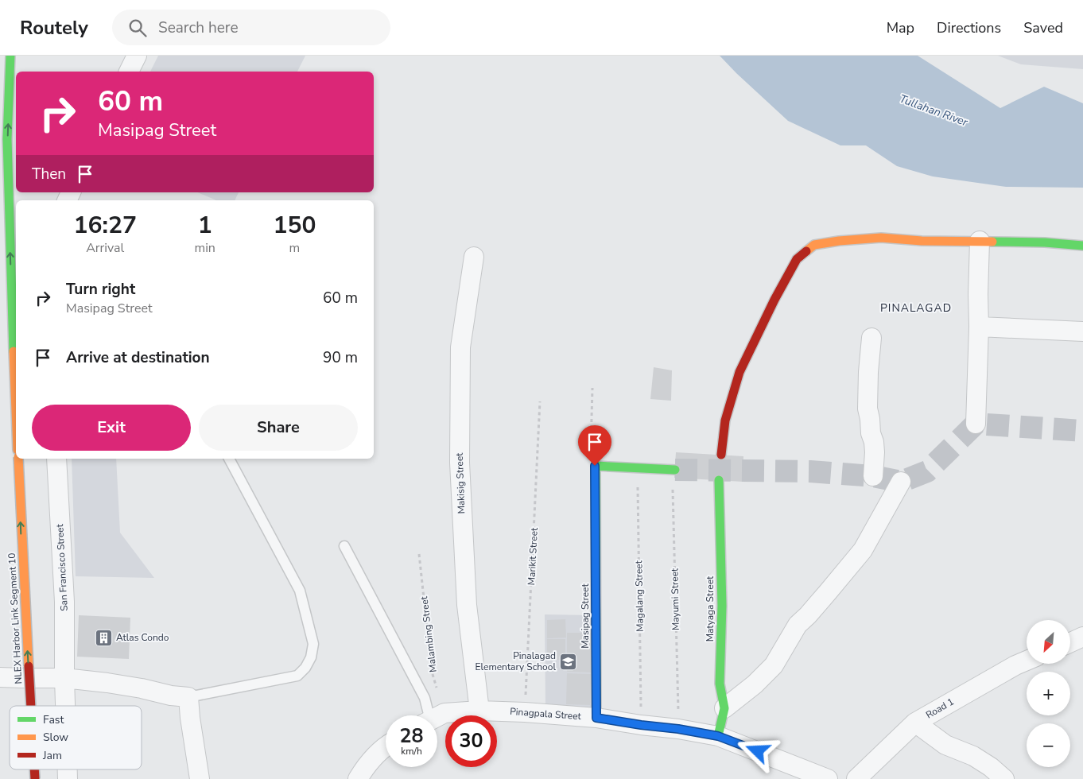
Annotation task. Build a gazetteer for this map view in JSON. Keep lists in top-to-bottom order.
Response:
{
  "streets": {
    "main road": ["Matyaga Street", "Masipag Street", "NLEX Harbor Link Segment 10"],
    "street": [
      "Makisig Street",
      "San Francisco Street",
      "Road 1",
      "Pinagpala Street"
    ],
    "path": [
      "Marikit Street",
      "Magalang Street",
      "Mayumi Street",
      "Malambing Street"
    ]
  },
  "crossings": [
    ["Makisig Street", "Pinagpala Street"],
    ["Marikit Street", "Pinagpala Street"],
    ["Magalang Street", "Pinagpala Street"],
    ["Mayumi Street", "Pinagpala Street"],
    ["Matyaga Street", "Pinagpala Street"],
    ["Masipag Street", "Pinagpala Street"]
  ],
  "one_way": ["NLEX Harbor Link Segment 10"],
  "districts": ["PINALAGAD"],
  "water": ["Tullahan River"],
  "places": {
    "building": ["Atlas Condo"],
    "school or university": ["Pinalagad Elementary School"]
  },
  "legend": ["Fast", "Slow", "Jam"],
  "north": "bottom left",
  "page": {
    "header": "Routely",
    "search": "Search here",
    "nav": ["Map", "Directions", "Saved"],
    "turn": ["60 m", "Masipag Street"],
    "then": "Then",
    "eta": [
      "16:27",
      "Arrival",
      "1",
      "min",
      "150",
      "m"
    ],
    "list": [
      {
        "name": "Turn right",
        "note": "Masipag Street",
        "value": "60 m"
      },
      {
        "name": "Arrive at destination",
        "value": "90 m"
      }
    ],
    "buttons": ["Exit", "Share"],
    "map_buttons": ["+", "−"],
    "speed": "28 km/h",
    "limit": "30"
  }
}
